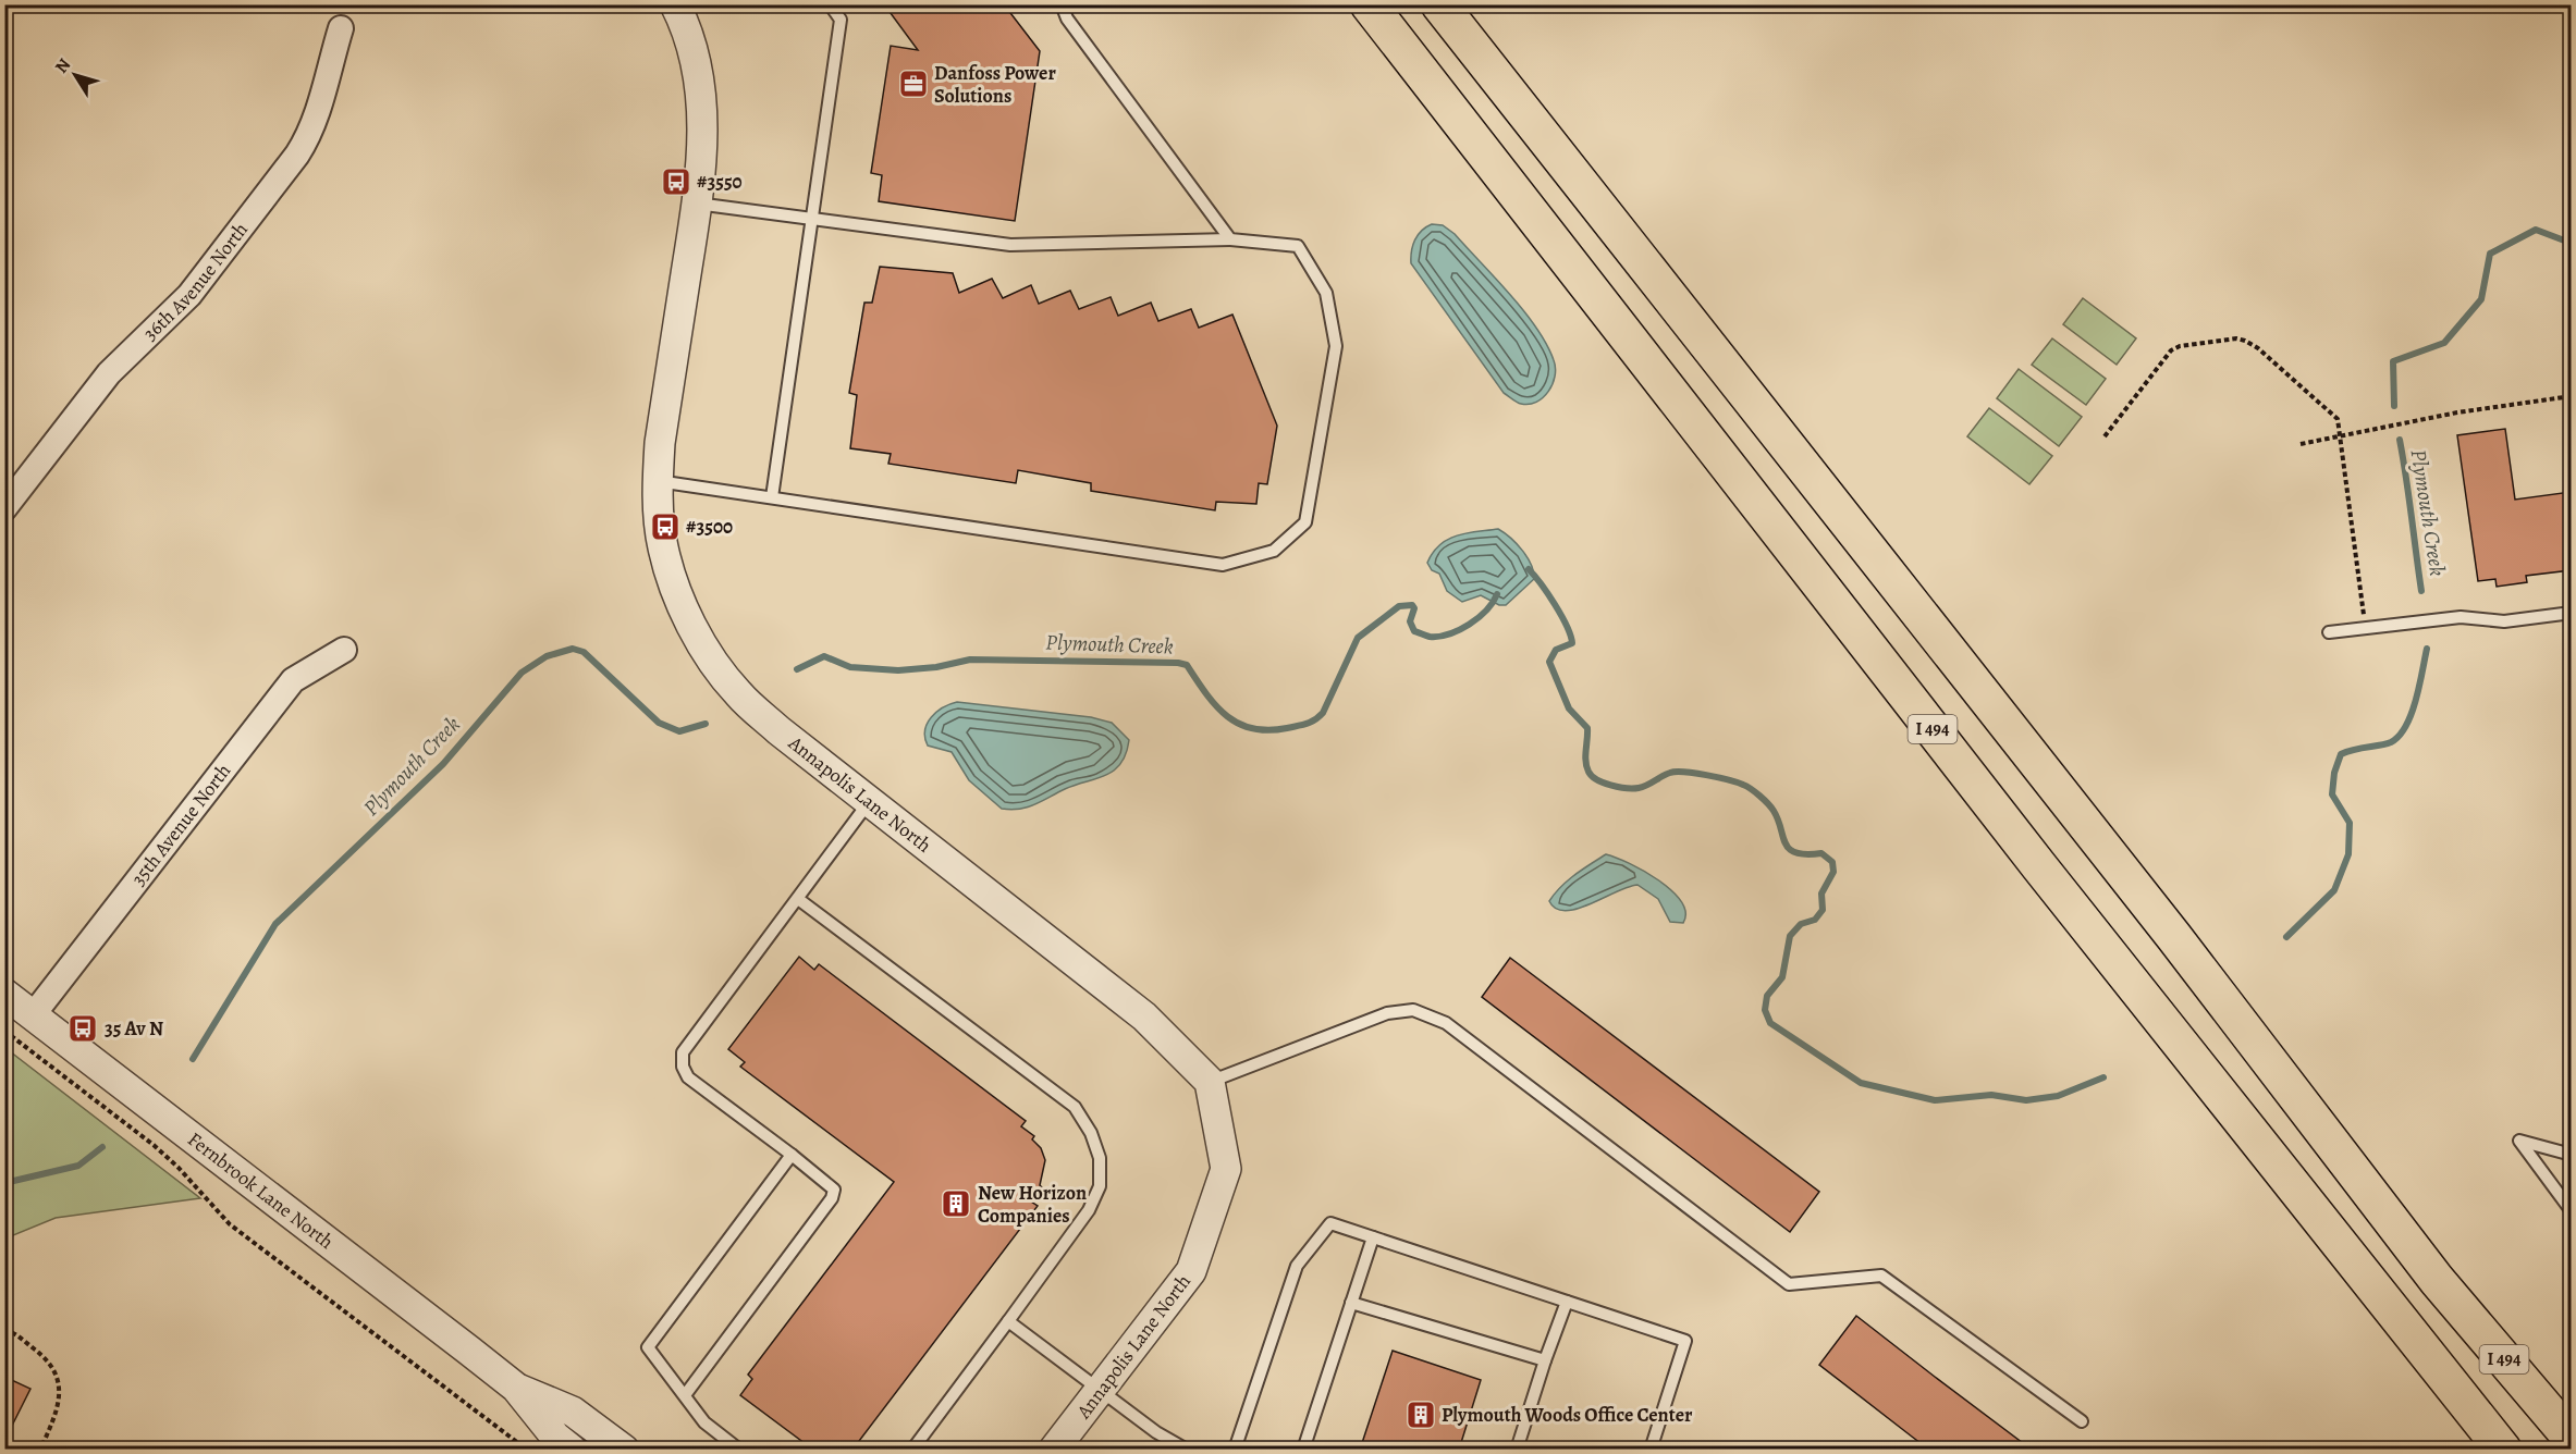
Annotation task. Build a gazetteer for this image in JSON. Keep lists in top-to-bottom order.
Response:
{
  "streets": {
    "highway": ["I 494"],
    "street": [
      "36th Avenue North",
      "Annapolis Lane North",
      "35th Avenue North",
      "Fernbrook Lane North"
    ]
  },
  "crossings": [
    ["35th Avenue North", "Fernbrook Lane North"]
  ],
  "water": ["Plymouth Creek"],
  "places": {
    "office": ["Danfoss Power Solutions"],
    "bus stop": ["#3550", "#3500", "35 Av N"],
    "building": ["New Horizon Companies", "Plymouth Woods Office Center"]
  },
  "north": "top left"
}
